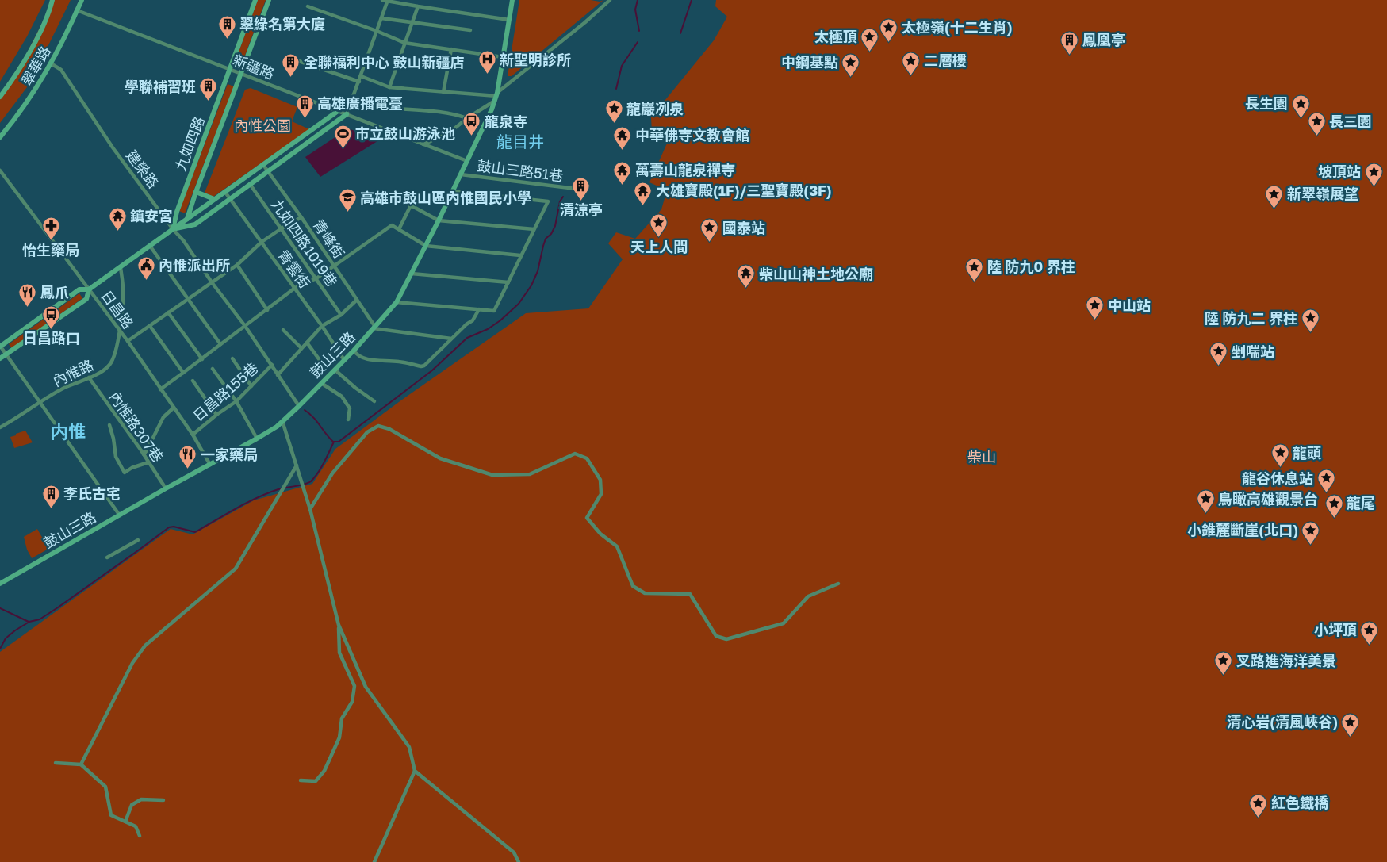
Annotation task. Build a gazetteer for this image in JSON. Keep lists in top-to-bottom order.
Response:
{
  "streets": {
    "street": [
      "翠華路",
      "新疆路",
      "九如四路",
      "建榮路",
      "鼓山三路51巷",
      "青峰街",
      "九如四路1019巷",
      "青雲街",
      "日昌路",
      "鼓山三路",
      "內惟路",
      "日昌路155巷",
      "內惟路307巷"
    ]
  },
  "crossings": [
    ["翠華路", "新疆路"],
    ["翠華路", "建榮路"],
    ["新疆路", "九如四路"],
    ["新疆路", "鼓山三路"],
    ["九如四路", "建榮路"],
    ["建榮路", "鼓山三路"],
    ["建榮路", "日昌路155巷"],
    ["鼓山三路51巷", "鼓山三路"],
    ["青峰街", "鼓山三路"],
    ["青雲街", "鼓山三路"],
    ["日昌路", "鼓山三路"],
    ["日昌路", "內惟路"],
    ["日昌路", "日昌路155巷"],
    ["鼓山三路", "內惟路307巷"],
    ["內惟路", "內惟路307巷"]
  ],
  "districts": ["龍目井", "内惟"],
  "parks": ["內惟公園", "柴山"],
  "places": {
    "building": [
      "翠綠名第大廈",
      "鳳凰亭",
      "全聯福利中心 鼓山新疆店",
      "學聯補習班",
      "高雄廣播電臺",
      "清涼亭",
      "李氏古宅"
    ],
    "place": [
      "太極嶺(十二生肖)",
      "太極頂",
      "二層樓",
      "中鋼基點",
      "長生園",
      "龍巖冽泉",
      "長三園",
      "坡頂站",
      "新翠嶺展望",
      "天上人間",
      "國泰站",
      "陸 防九0 界柱",
      "中山站",
      "陸 防九二 界柱",
      "剉喘站",
      "龍頭",
      "龍谷休息站",
      "鳥瞰高雄觀景台",
      "龍尾",
      "小錐麓斷崖(北口)",
      "小坪頂",
      "叉路進海洋美景",
      "清心岩(清風峽谷)",
      "紅色鐵橋"
    ],
    "hospital": ["新聖明診所"],
    "bus stop": ["龍泉寺", "日昌路口"],
    "sports": ["市立鼓山游泳池"],
    "temple": [
      "中華佛寺文教會館",
      "萬壽山龍泉禪寺",
      "大雄寶殿(1F)/三聖寶殿(3F)",
      "鎮安宮",
      "柴山山神土地公廟"
    ],
    "school or university": ["高雄市鼓山區內惟國民小學"],
    "pharmacy": ["怡生藥局"],
    "public building": ["內惟派出所"],
    "restaurant": ["鳳爪", "一家藥局"]
  }
}
